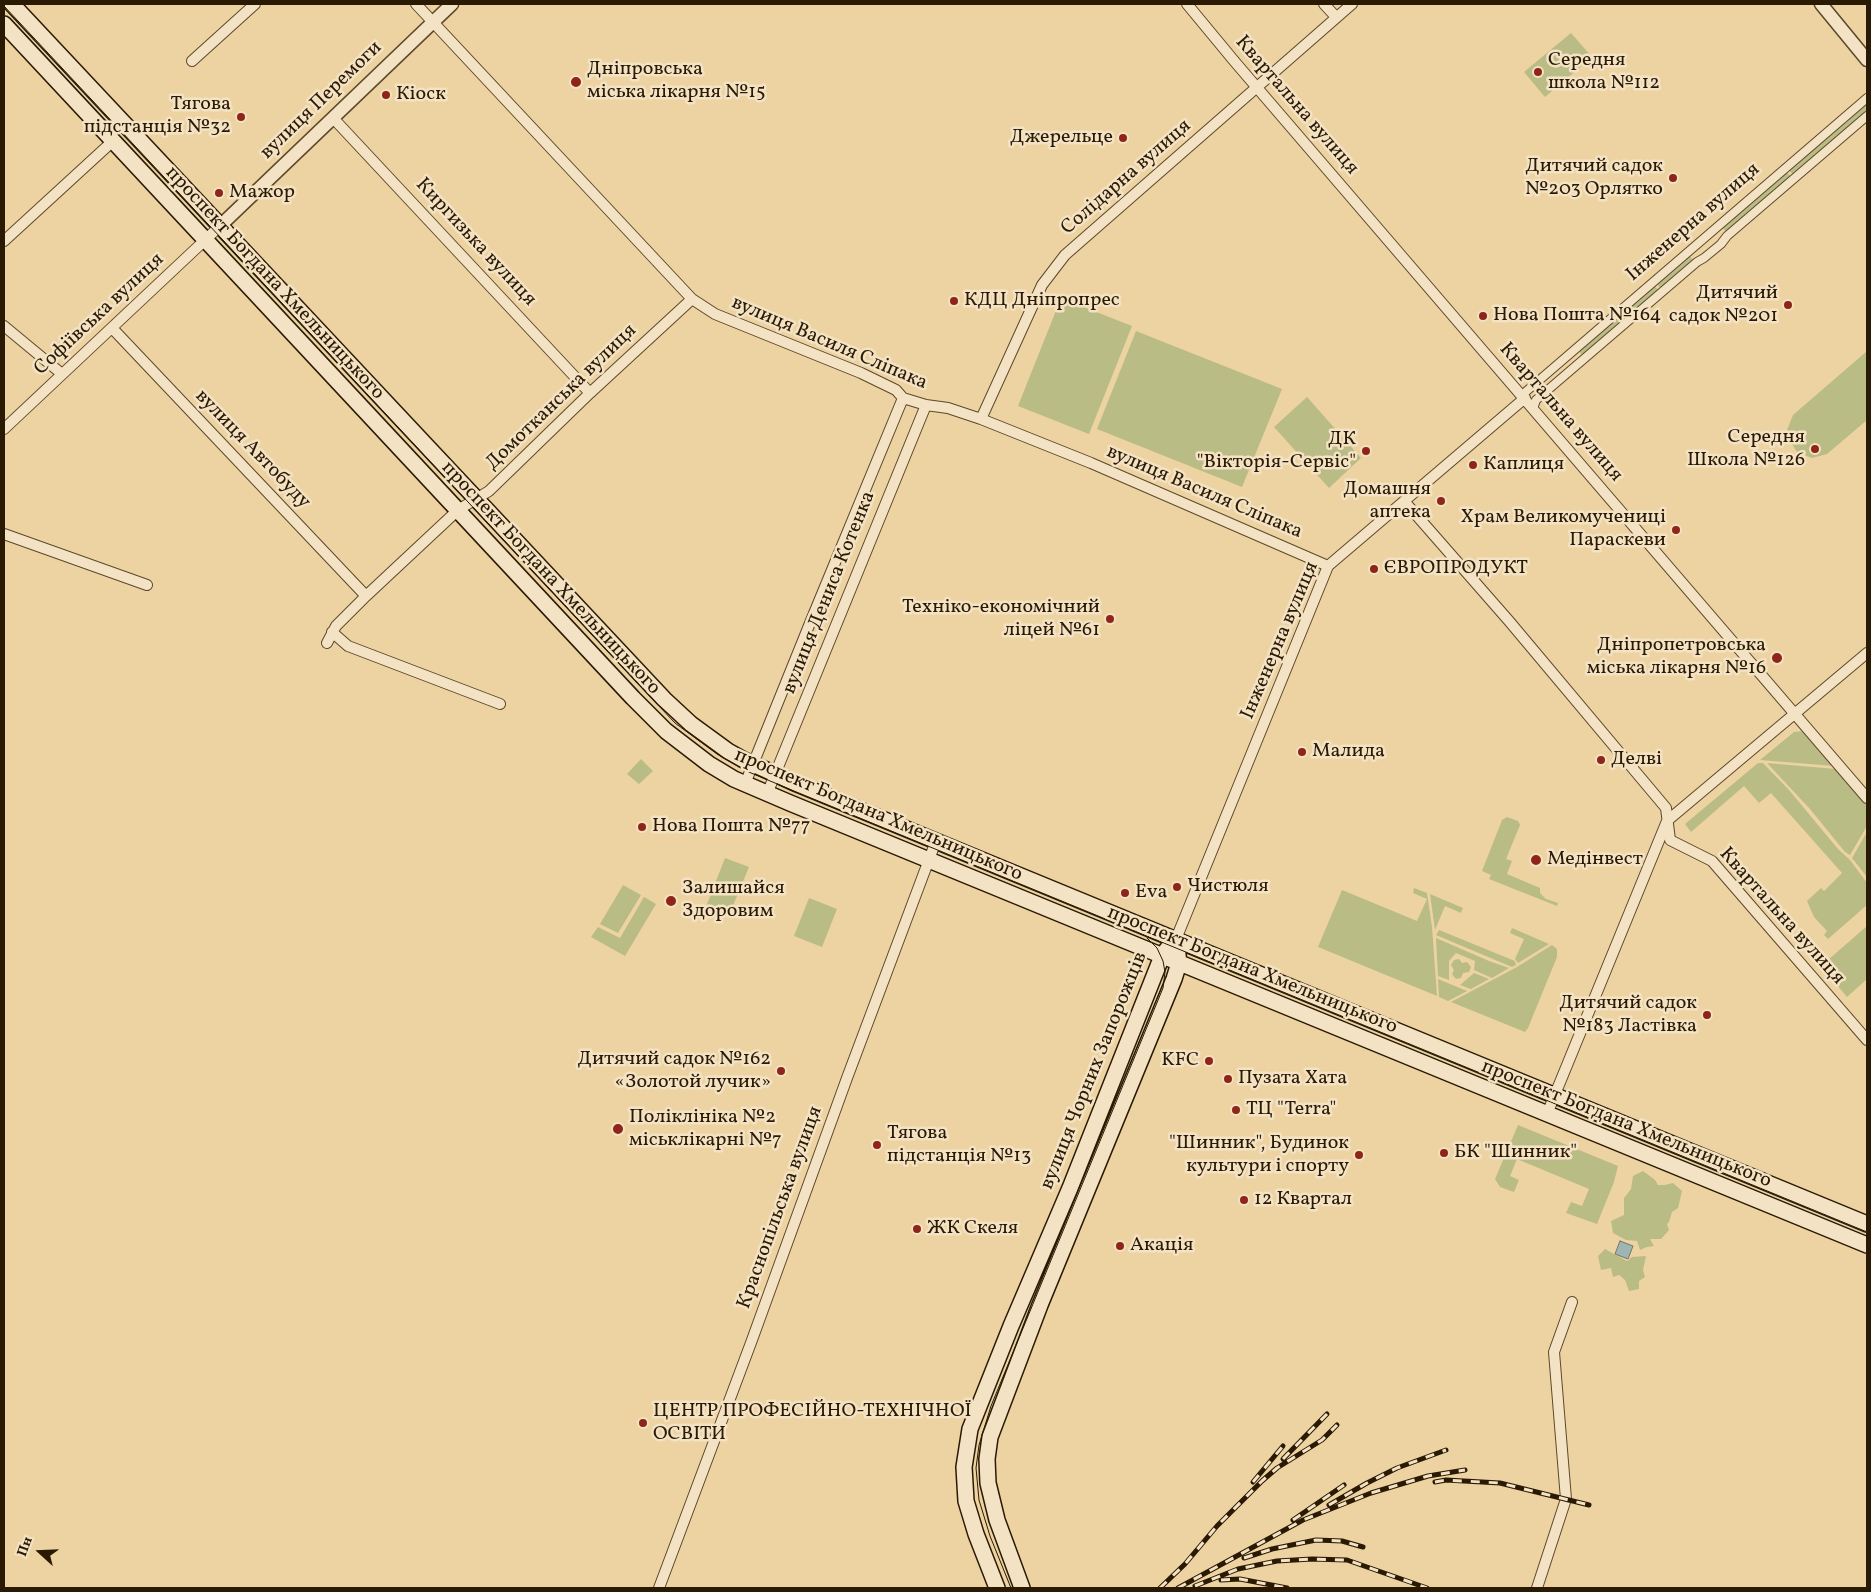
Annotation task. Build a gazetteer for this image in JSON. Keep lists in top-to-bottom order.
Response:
{
  "streets": {
    "main road": ["проспект Богдана Хмельницького", "вулиця Чорних Запорожців"],
    "street": [
      "вулиця Перемоги",
      "Квартальна вулиця",
      "Солідарна вулиця",
      "Інженерна вулиця",
      "Киргизька вулиця",
      "Софіївська вулиця",
      "вулиця Василя Сліпака",
      "Домотканська вулиця",
      "вулиця Автобуду",
      "вулиця Дениса Котенка",
      "Краснопільська вулиця"
    ]
  },
  "crossings": [
    ["вулиця Перемоги", "Киргизька вулиця"],
    ["вулиця Перемоги", "проспект Богдана Хмельницького"],
    ["вулиця Перемоги", "Софіївська вулиця"],
    ["вулиця Перемоги", "вулиця Василя Сліпака"],
    ["Квартальна вулиця", "Солідарна вулиця"],
    ["Квартальна вулиця", "Інженерна вулиця"],
    ["Солідарна вулиця", "вулиця Василя Сліпака"],
    ["Інженерна вулиця", "проспект Богдана Хмельницького"],
    ["Інженерна вулиця", "вулиця Василя Сліпака"],
    ["Інженерна вулиця", "вулиця Чорних Запорожців"],
    ["Киргизька вулиця", "Домотканська вулиця"],
    ["проспект Богдана Хмельницького", "Софіївська вулиця"],
    ["проспект Богдана Хмельницького", "Домотканська вулиця"],
    ["проспект Богдана Хмельницького", "вулиця Дениса Котенка"],
    ["проспект Богдана Хмельницького", "вулиця Чорних Запорожців"],
    ["проспект Богдана Хмельницького", "Краснопільська вулиця"],
    ["Софіївська вулиця", "вулиця Автобуду"],
    ["вулиця Василя Сліпака", "Домотканська вулиця"],
    ["вулиця Василя Сліпака", "вулиця Дениса Котенка"],
    ["Домотканська вулиця", "вулиця Автобуду"]
  ],
  "places": [
    "Середня школа №112",
    "Дніпровська міська лікарня №15",
    "Кіоск",
    "Тягова пiдстанцiя №32",
    "Джерельце",
    "Дитячий садок №203 Орлятко",
    "Мажор",
    "КДЦ Дніпропрес",
    "Дитячий садок №201",
    "Нова Пошта №164",
    "Середня Школа №126",
    "ДК \"Вікторія-Сервіс\"",
    "Каплиця",
    "Домашня аптека",
    "Храм Великомучениці Параскеви",
    "ЄВРОПРОДУКТ",
    "Техніко-економічний ліцей №61",
    "Дніпропетровська міська лікарня №16",
    "Малида",
    "Делві",
    "Нова Пошта №77",
    "Медінвест",
    "Чистюля",
    "Eva",
    "Залишайся Здоровим",
    "Дитячий садок №183 Ластівка",
    "KFC",
    "Дитячий садок №162 «Золотой лучик»",
    "Пузата Хата",
    "ТЦ \"Terra\"",
    "Поліклініка №2 міськлікарні №7",
    "Тягова пiдстанцiя №13",
    "БК \"Шинник\"",
    "\"Шинник\", Будинок культури і спорту",
    "12 Квартал",
    "ЖК Скеля",
    "Акація",
    "ЦЕНТР ПРОФЕСІЙНО-ТЕХНІЧНОЇ ОСВІТИ"
  ],
  "north": "left"
}
